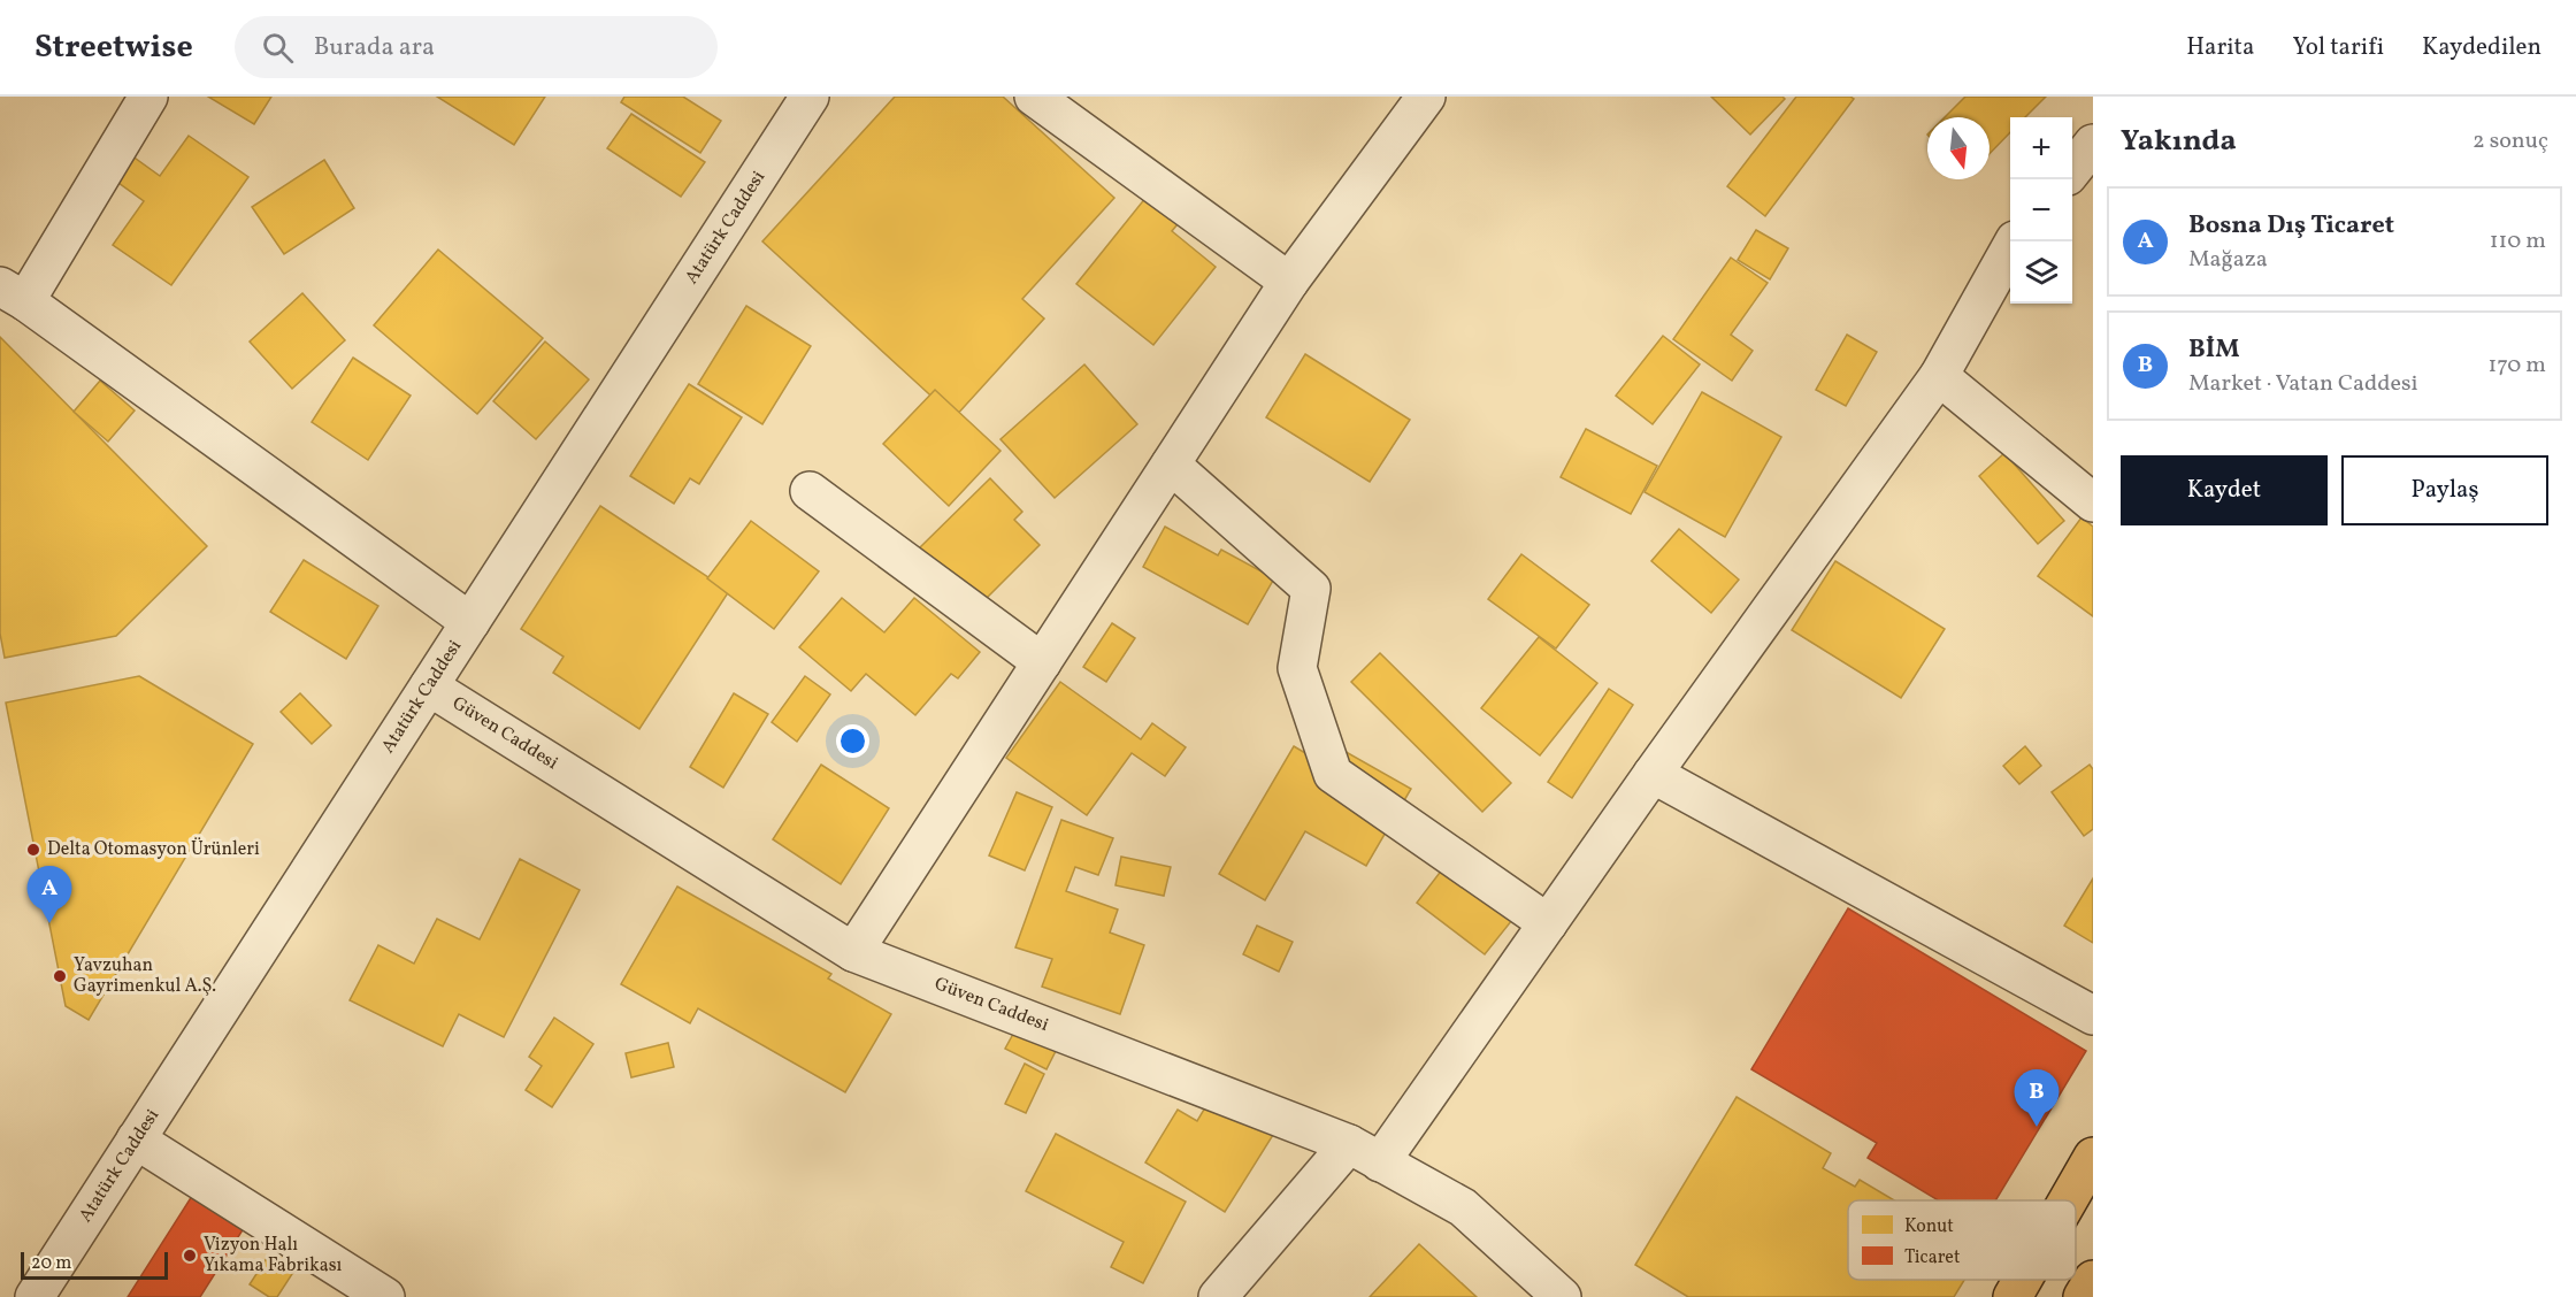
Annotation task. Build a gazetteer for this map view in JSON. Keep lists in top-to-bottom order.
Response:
{
  "streets": {
    "street": ["Atatürk Caddesi", "Güven Caddesi"]
  },
  "crossings": [
    ["Atatürk Caddesi", "Güven Caddesi"]
  ],
  "places": ["Delta Otomasyon Ürünleri", "Yavzuhan Gayrimenkul A.Ş.", "Vizyon Halı Yıkama Fabrikası"],
  "legend": ["Konut", "Ticaret"],
  "scale_bar": "20 m",
  "north": "bottom",
  "page": {
    "header": "Streetwise",
    "search": "Burada ara",
    "nav": ["Harita", "Yol tarifi", "Kaydedilen"],
    "heading": ["Yakında", "2 sonuç"],
    "map_buttons": ["+", "−"],
    "list": [
      {
        "mark": "A",
        "name": "Bosna Dış Ticaret",
        "note": "Mağaza",
        "value": "110 m"
      },
      {
        "mark": "B",
        "name": "BİM",
        "note": "Market · Vatan Caddesi",
        "value": "170 m"
      }
    ],
    "buttons": ["Kaydet", "Paylaş"],
    "pins": ["A", "B"],
    "scale": "20 m"
  }
}
